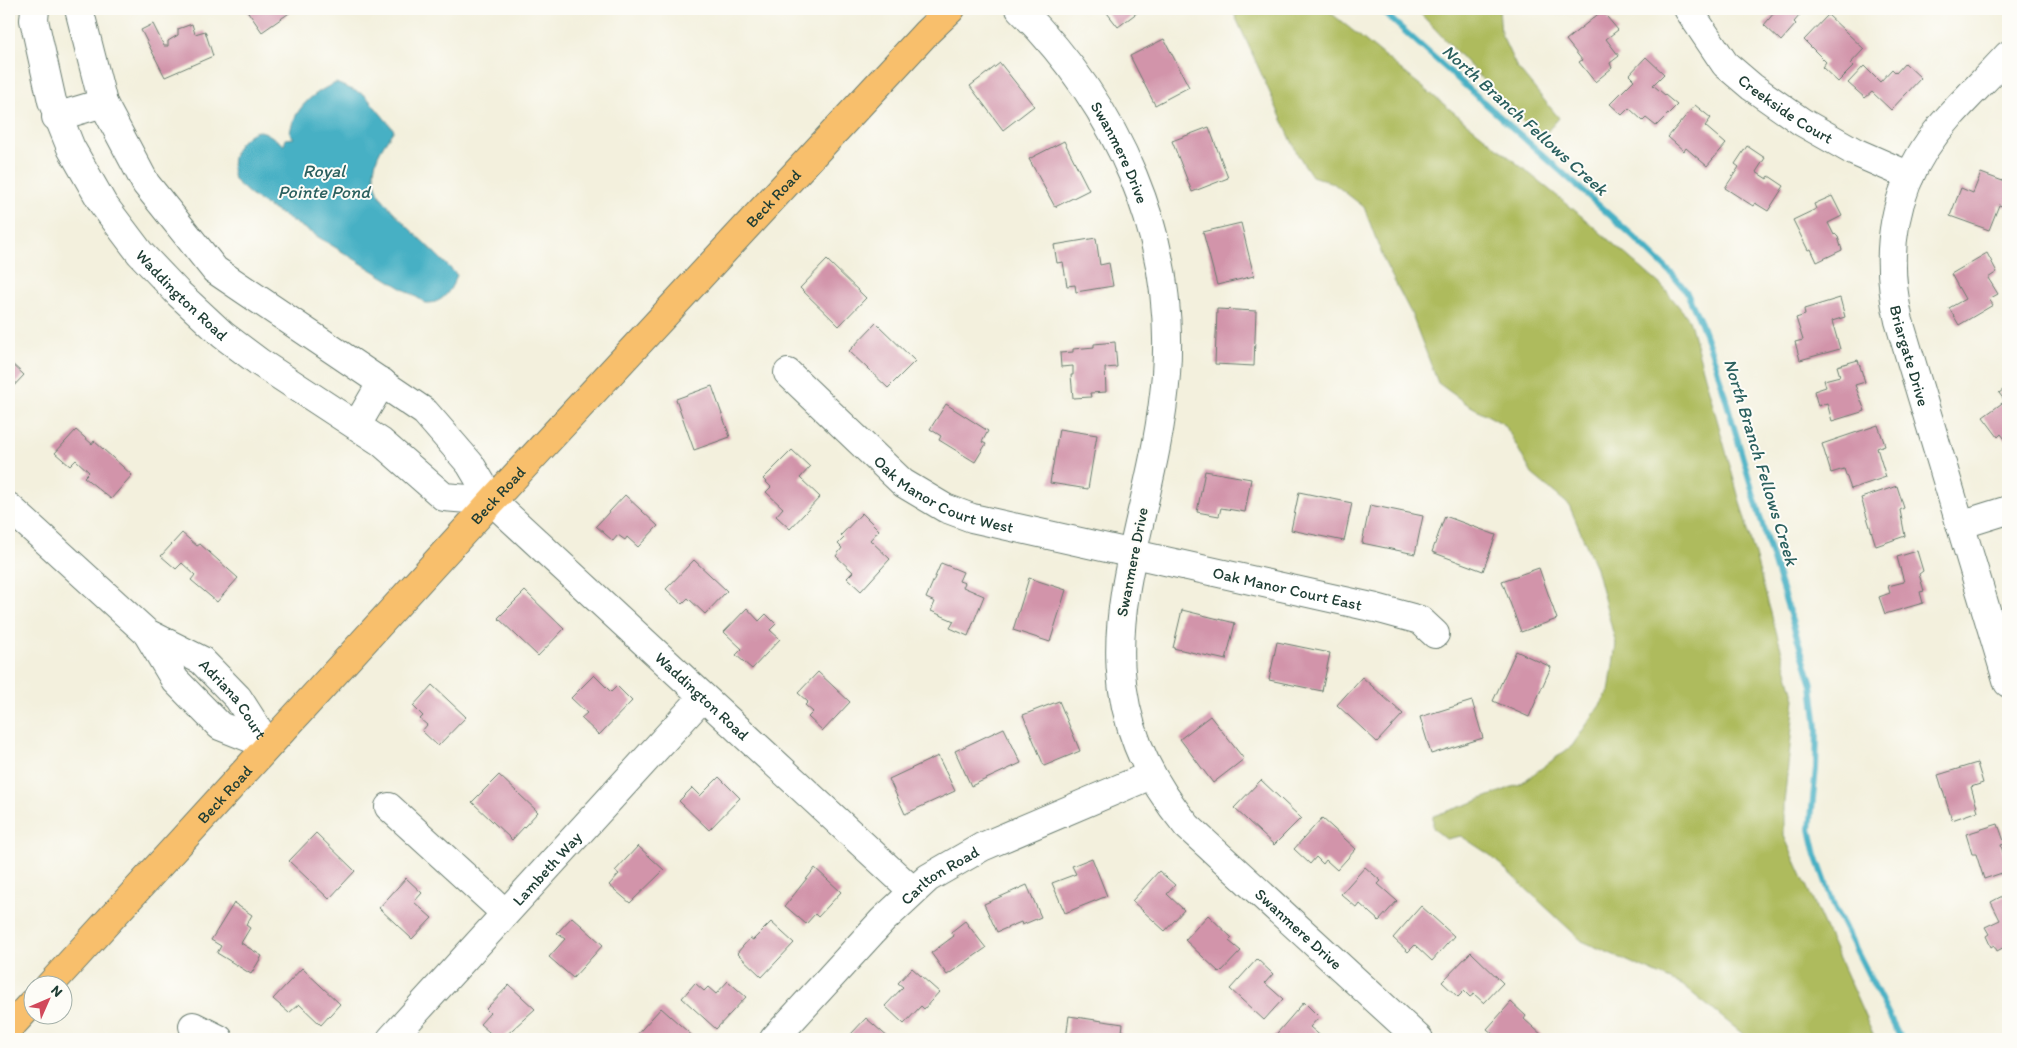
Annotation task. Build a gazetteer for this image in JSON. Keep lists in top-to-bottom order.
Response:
{
  "streets": {
    "main road": ["Beck Road"],
    "street": [
      "Creekside Court",
      "Swanmere Drive",
      "Waddington Road",
      "Briargate Drive",
      "Oak Manor Court West",
      "Oak Manor Court East",
      "Adriana Court",
      "Lambeth Way",
      "Carlton Road"
    ]
  },
  "crossings": [
    ["Creekside Court", "Briargate Drive"],
    ["Swanmere Drive", "Oak Manor Court West"],
    ["Swanmere Drive", "Oak Manor Court East"],
    ["Swanmere Drive", "Carlton Road"],
    ["Beck Road", "Waddington Road"],
    ["Beck Road", "Adriana Court"],
    ["Waddington Road", "Lambeth Way"],
    ["Waddington Road", "Carlton Road"],
    ["Oak Manor Court West", "Oak Manor Court East"]
  ],
  "water": ["North Branch Fellows Creek", "Royal Pointe Pond"],
  "north": "top right"
}
